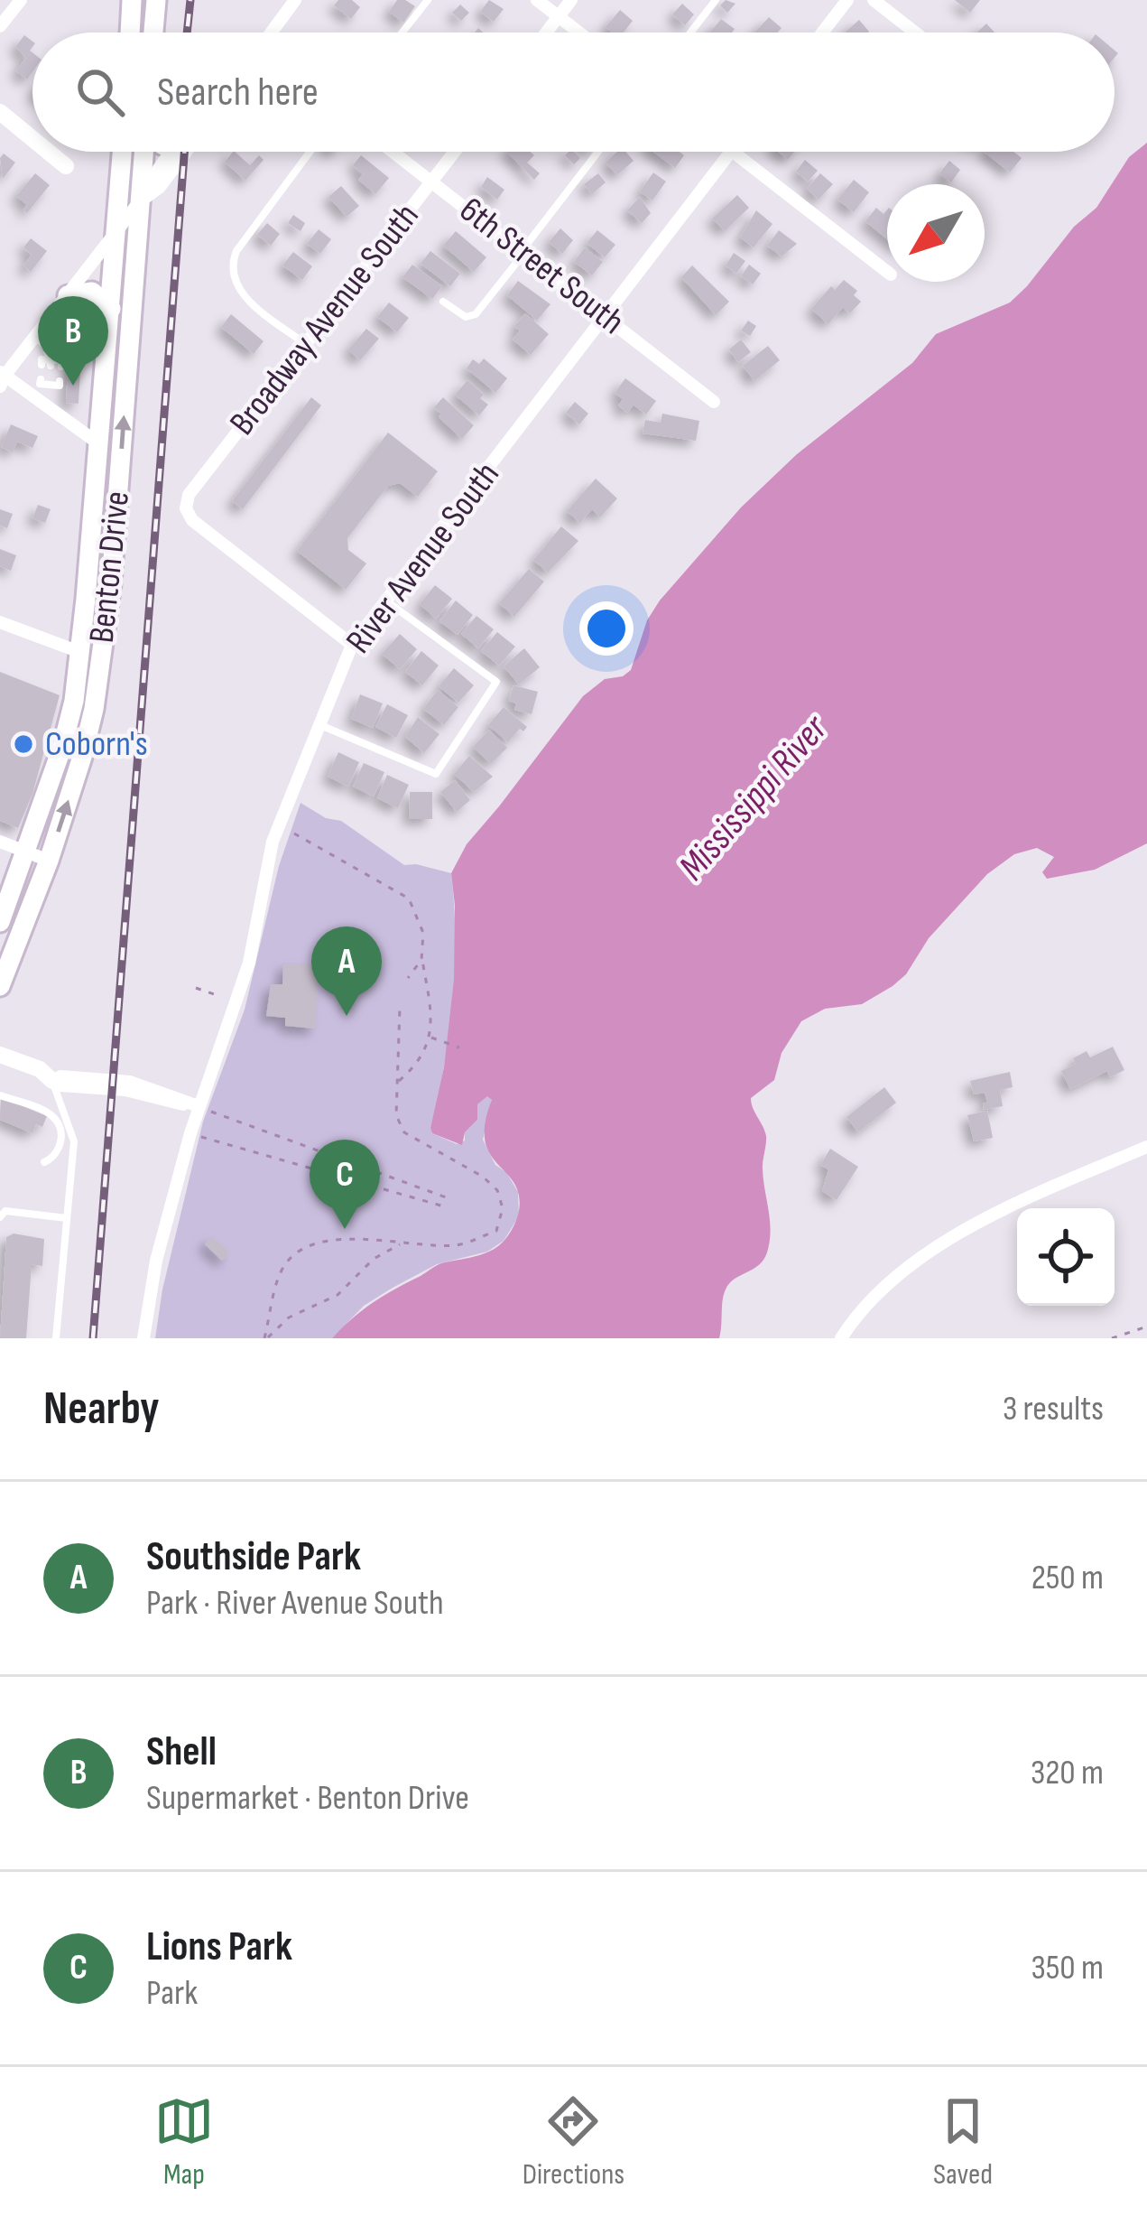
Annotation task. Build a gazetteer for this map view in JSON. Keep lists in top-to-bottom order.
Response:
{
  "streets": {
    "main road": ["Benton Drive"],
    "street": ["6th Street South", "Broadway Avenue South", "River Avenue South"]
  },
  "crossings": [
    ["6th Street South", "Broadway Avenue South"],
    ["6th Street South", "River Avenue South"],
    ["Broadway Avenue South", "River Avenue South"]
  ],
  "water": ["Mississippi River"],
  "places": ["Coborn's"],
  "north": "bottom left",
  "page": {
    "search": "Search here",
    "pins": ["B", "A", "C"],
    "heading": ["Nearby", "3 results"],
    "list": [
      {
        "mark": "A",
        "name": "Southside Park",
        "note": "Park · River Avenue South",
        "value": "250 m"
      },
      {
        "mark": "B",
        "name": "Shell",
        "note": "Supermarket · Benton Drive",
        "value": "320 m"
      },
      {
        "mark": "C",
        "name": "Lions Park",
        "note": "Park",
        "value": "350 m"
      }
    ],
    "nav": ["Map", "Directions", "Saved"]
  }
}
